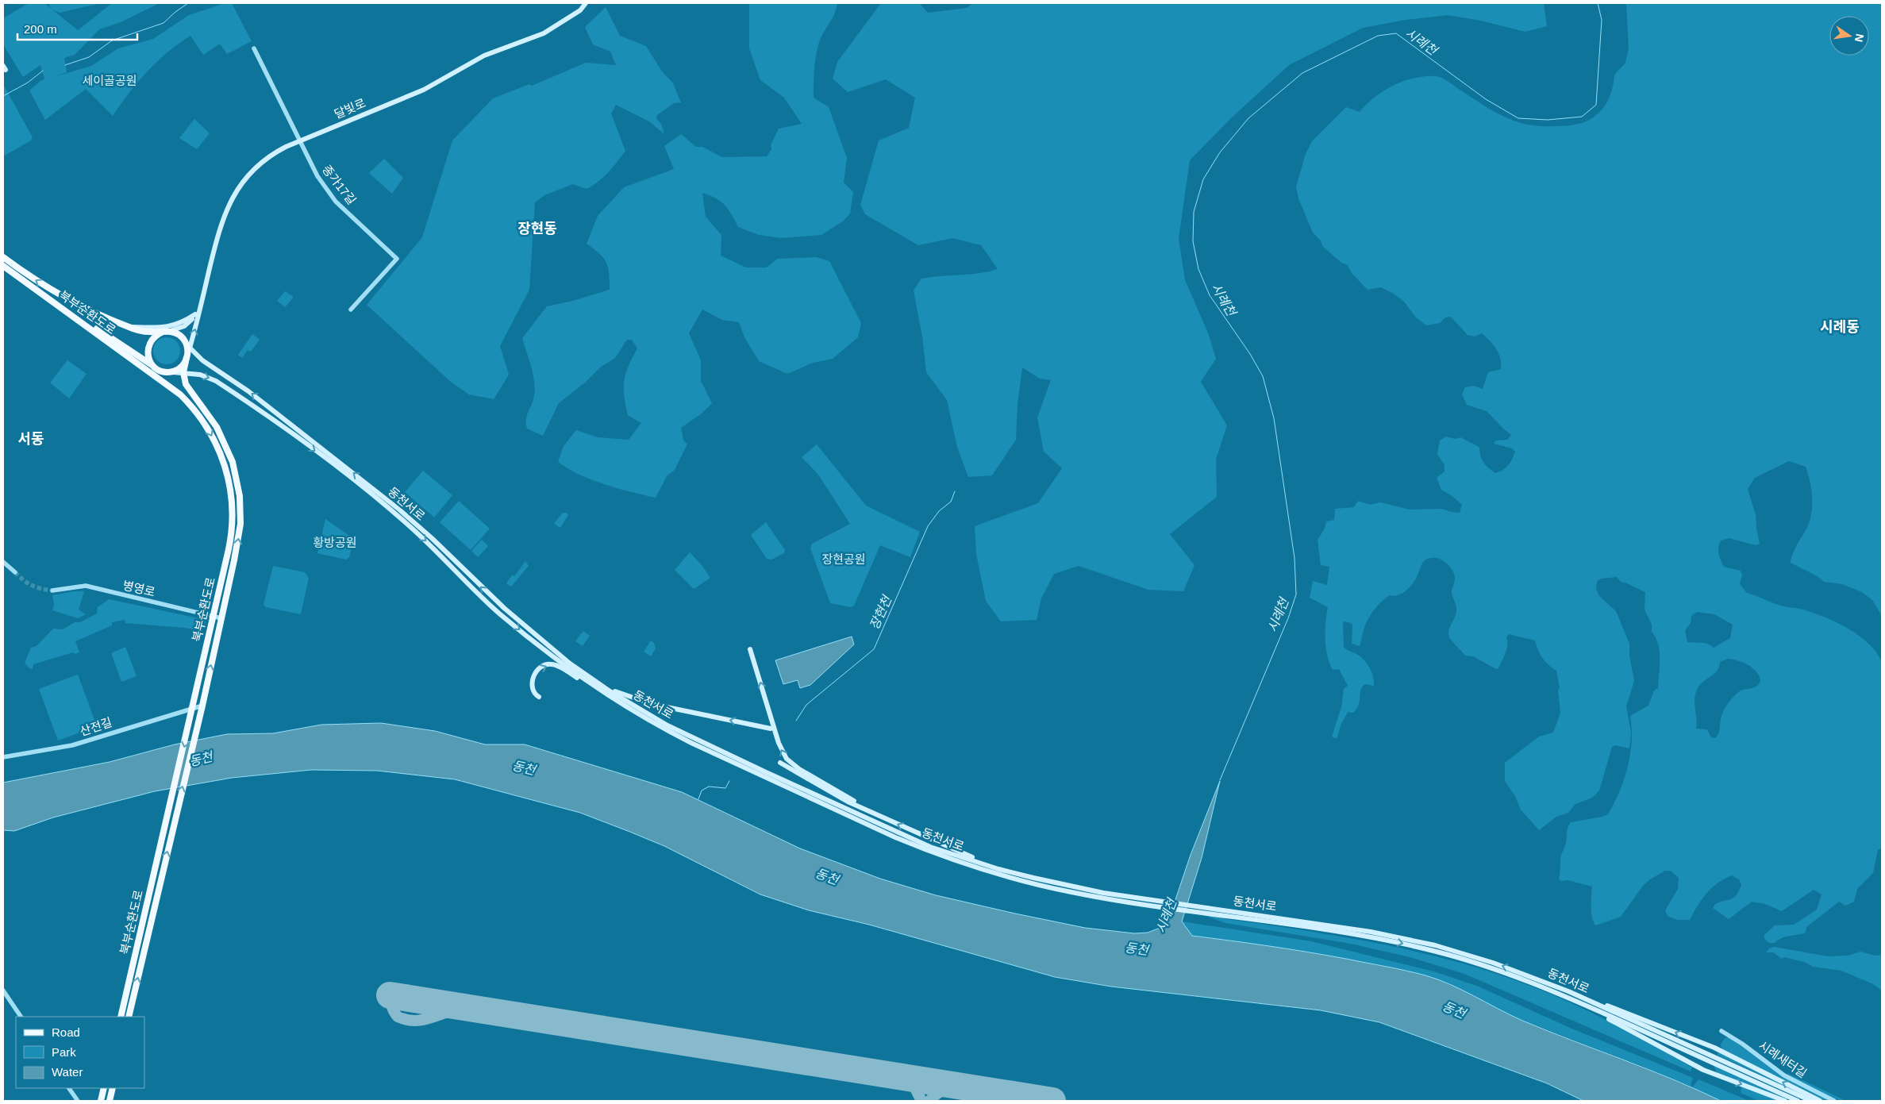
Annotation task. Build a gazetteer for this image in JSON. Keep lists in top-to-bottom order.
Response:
{
  "streets": {
    "main road": ["달빛로", "북부순환도로", "동천서로"],
    "street": [
      "종가17길",
      "병영로",
      "산전길",
      "시례새터길"
    ]
  },
  "crossings": [
    ["달빛로", "종가17길"],
    ["달빛로", "북부순환도로"],
    ["달빛로", "동천서로"],
    ["북부순환도로", "동천서로"],
    ["북부순환도로", "병영로"],
    ["북부순환도로", "산전길"]
  ],
  "districts": ["장현동", "시례동", "서동"],
  "water": ["시례천", "장현천", "동천"],
  "parks": ["세이골공원", "황방공원", "장현공원"],
  "legend": ["Road", "Park", "Water"],
  "scale_bar": "200 m",
  "north": "right"
}
